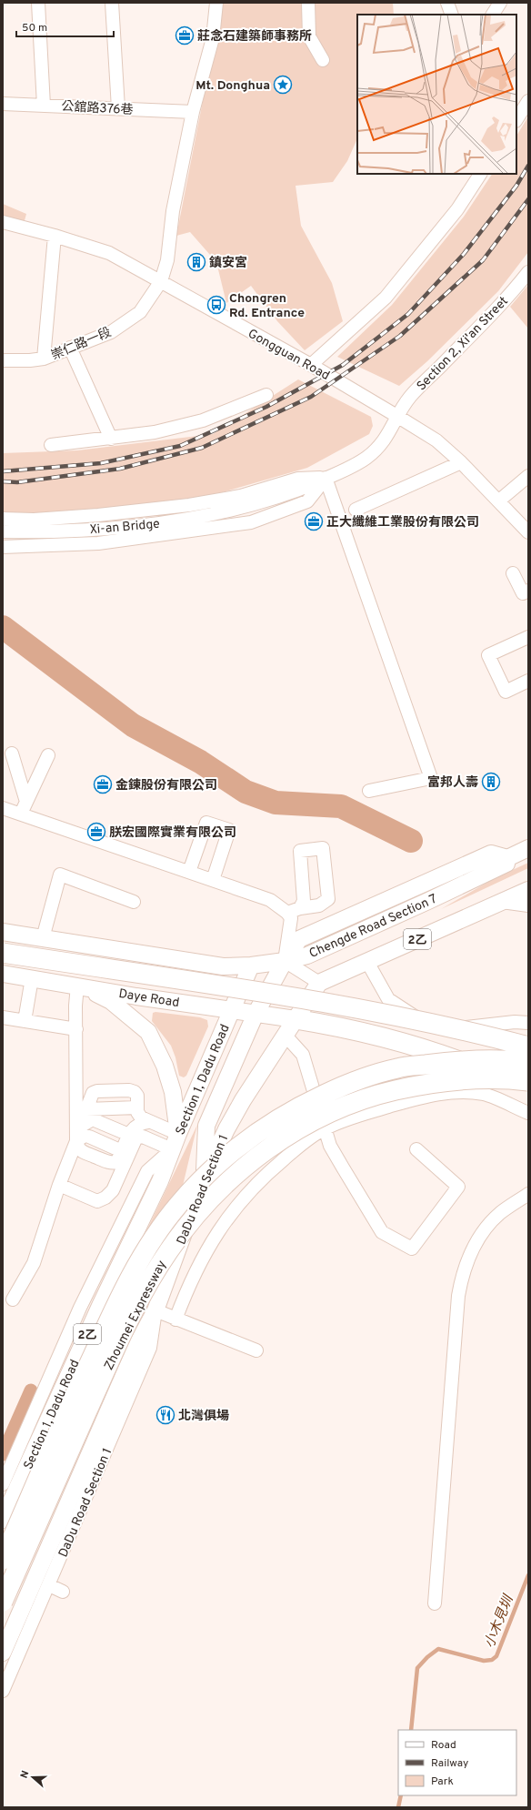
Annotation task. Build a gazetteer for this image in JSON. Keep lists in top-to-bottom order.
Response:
{
  "streets": {
    "highway": ["Zhoumei Expressway"],
    "main road": [
      "Chengde Road Section 7",
      "2乙",
      "Daye Road",
      "Section 1, Dadu Road",
      "DaDu Road Section 1"
    ],
    "street": [
      "公舘路376巷",
      "崇仁路一段",
      "Section 2, Xi'an Street",
      "Gongguan Road",
      "Xi-an Bridge"
    ]
  },
  "crossings": [
    ["崇仁路一段", "Gongguan Road"],
    ["Section 2, Xi'an Street", "Gongguan Road"],
    ["Section 2, Xi'an Street", "Xi-an Bridge"],
    ["Chengde Road Section 7", "2乙"],
    ["2乙", "Daye Road"],
    ["2乙", "Section 1, Dadu Road"],
    ["Daye Road", "Section 1, Dadu Road"],
    ["Daye Road", "DaDu Road Section 1"]
  ],
  "water": ["小木見圳"],
  "places": {
    "office": [
      "莊念石建築師事務所",
      "正大纖維工業股份有限公司",
      "金鍊股份有限公司",
      "朕宏國際實業有限公司"
    ],
    "place": ["Mt. Donghua"],
    "building": ["鎮安宮", "富邦人壽"],
    "bus stop": ["Chongren Rd. Entrance"],
    "restaurant": ["北灣俱場"]
  },
  "legend": ["Road", "Railway", "Park"],
  "scale_bar": "50 m",
  "north": "left"
}
